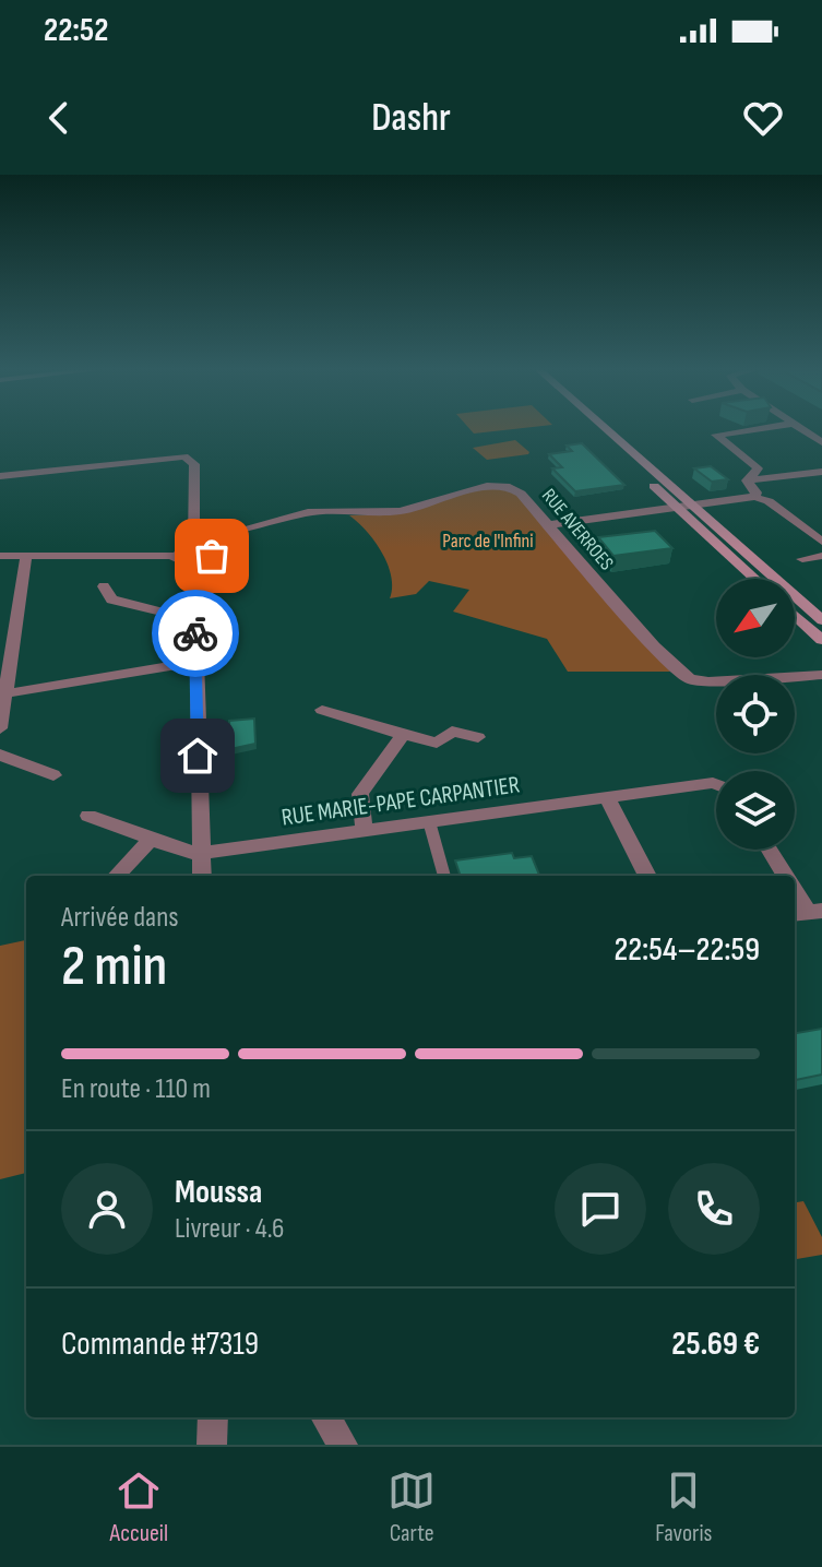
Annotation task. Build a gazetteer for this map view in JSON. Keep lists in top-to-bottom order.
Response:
{
  "streets": {
    "street": ["RUE AVERROES", "RUE MARIE-PAPE CARPANTIER"]
  },
  "parks": ["Parc de l'Infini"],
  "north": "bottom left",
  "page": {
    "status": "22:52",
    "header": "Dashr",
    "heading": ["2 min", "Arrivée dans", "22:54–22:59"],
    "panel": [
      "Moussa",
      "Livreur · 4.6",
      "Commande #7319",
      "25.69 €"
    ],
    "bar": "En route · 110 m",
    "tabs": ["Accueil", "Carte", "Favoris"]
  }
}
